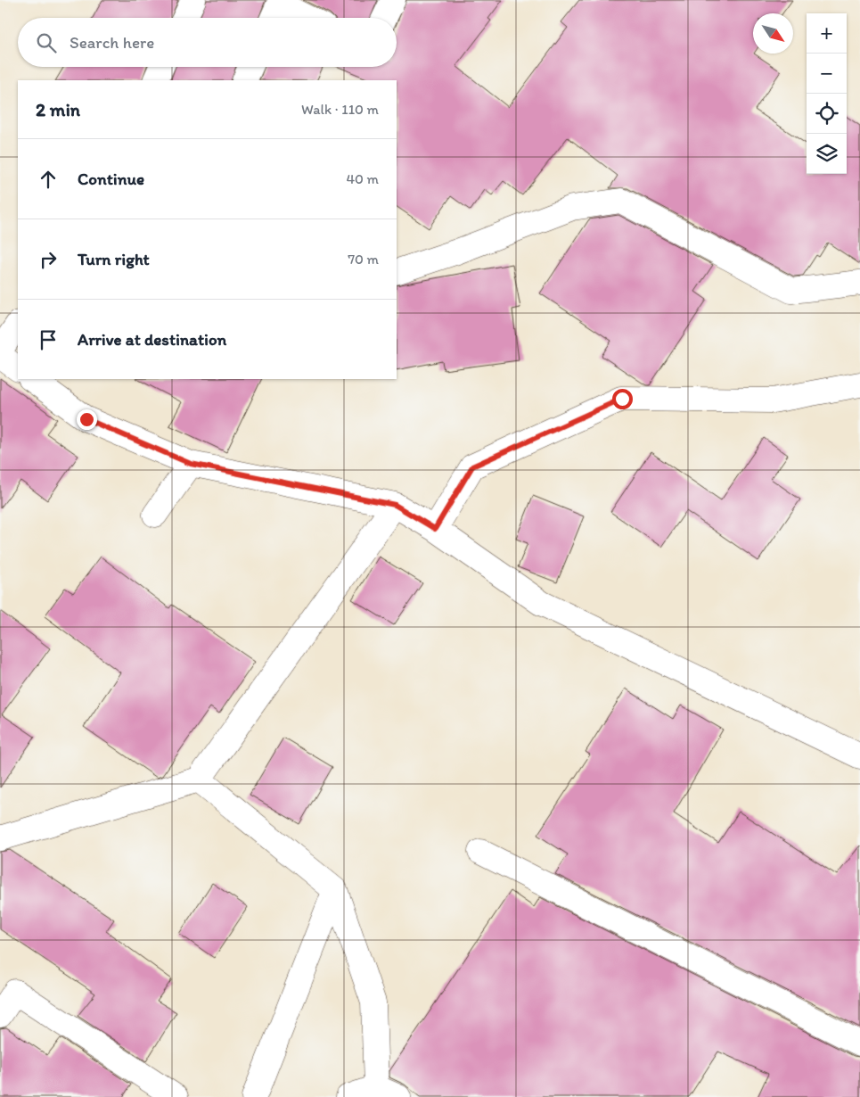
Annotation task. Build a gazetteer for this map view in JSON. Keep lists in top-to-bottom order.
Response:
{
  "north": "bottom right",
  "page": {
    "map_buttons": ["+", "−"],
    "search": "Search here",
    "heading": ["2 min", "Walk · 110 m"],
    "list": [
      ["Continue", "40 m"],
      ["Turn right", "70 m"],
      "Arrive at destination"
    ]
  }
}
